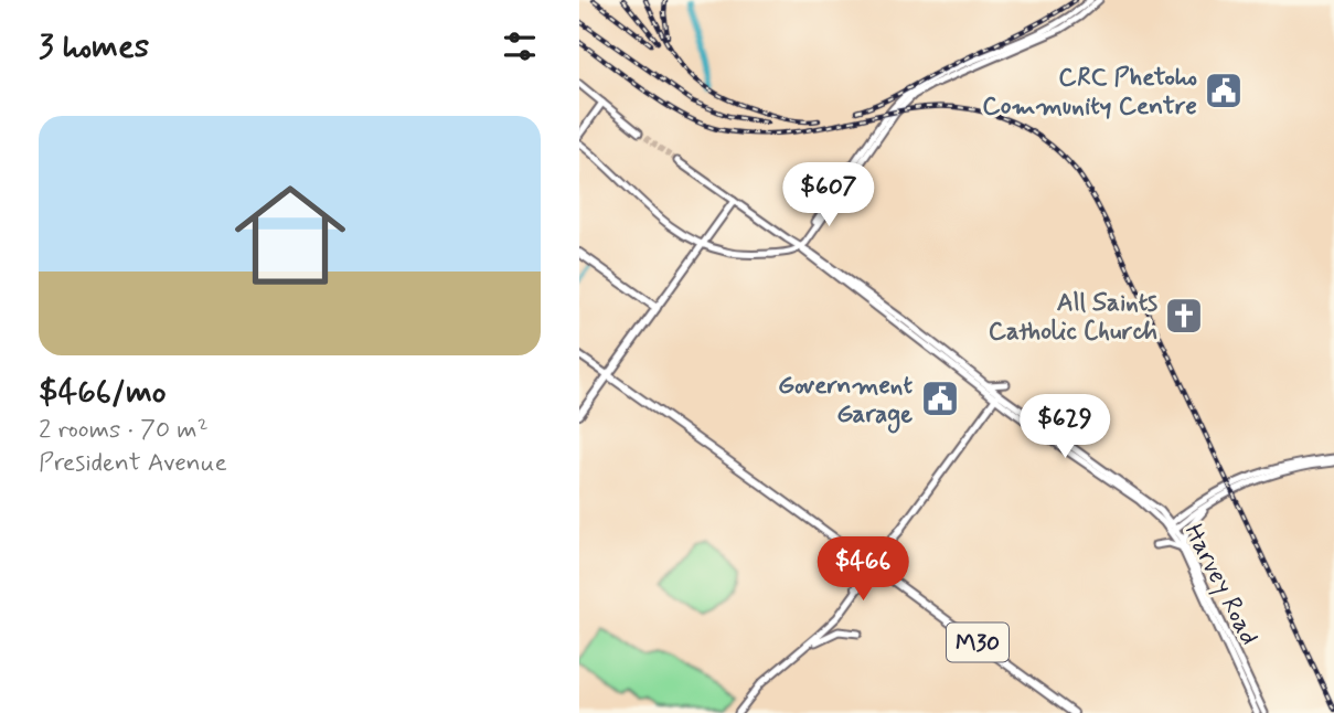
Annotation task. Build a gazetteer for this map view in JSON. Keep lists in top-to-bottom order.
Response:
{
  "streets": {
    "main road": ["Harvey Road", "M30"]
  },
  "places": {
    "public building": ["CRC Phetoho Community Centre", "Government Garage"],
    "church": ["All Saints Catholic Church"]
  },
  "page": {
    "heading": "3 homes",
    "list": [
      {
        "name": "$466/mo",
        "note": "2 rooms · 70 m² · President Avenue"
      }
    ],
    "price": ["$607", "$629", "$466"]
  }
}
